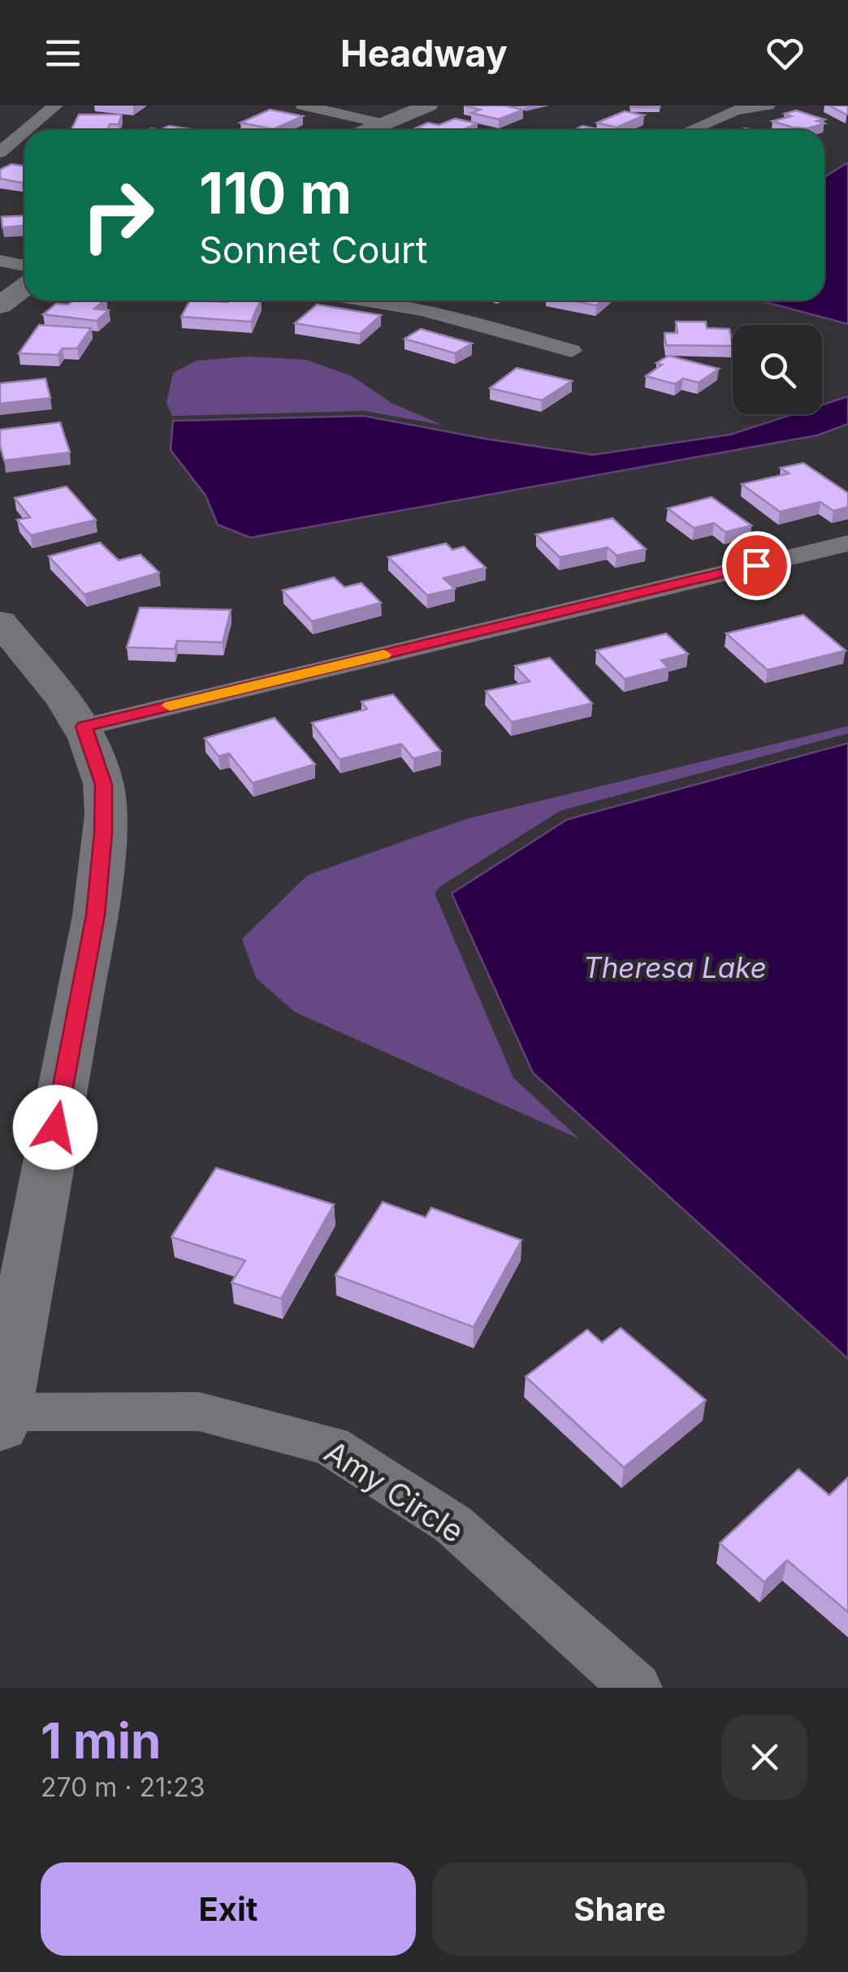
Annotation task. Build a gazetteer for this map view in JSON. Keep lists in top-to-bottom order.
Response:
{
  "streets": {
    "street": ["Amy Circle"]
  },
  "water": ["Theresa Lake"],
  "page": {
    "header": "Headway",
    "turn": ["110 m", "Sonnet Court"],
    "heading": ["1 min", "270 m · 21:23"],
    "buttons": ["Exit", "Share"]
  }
}
